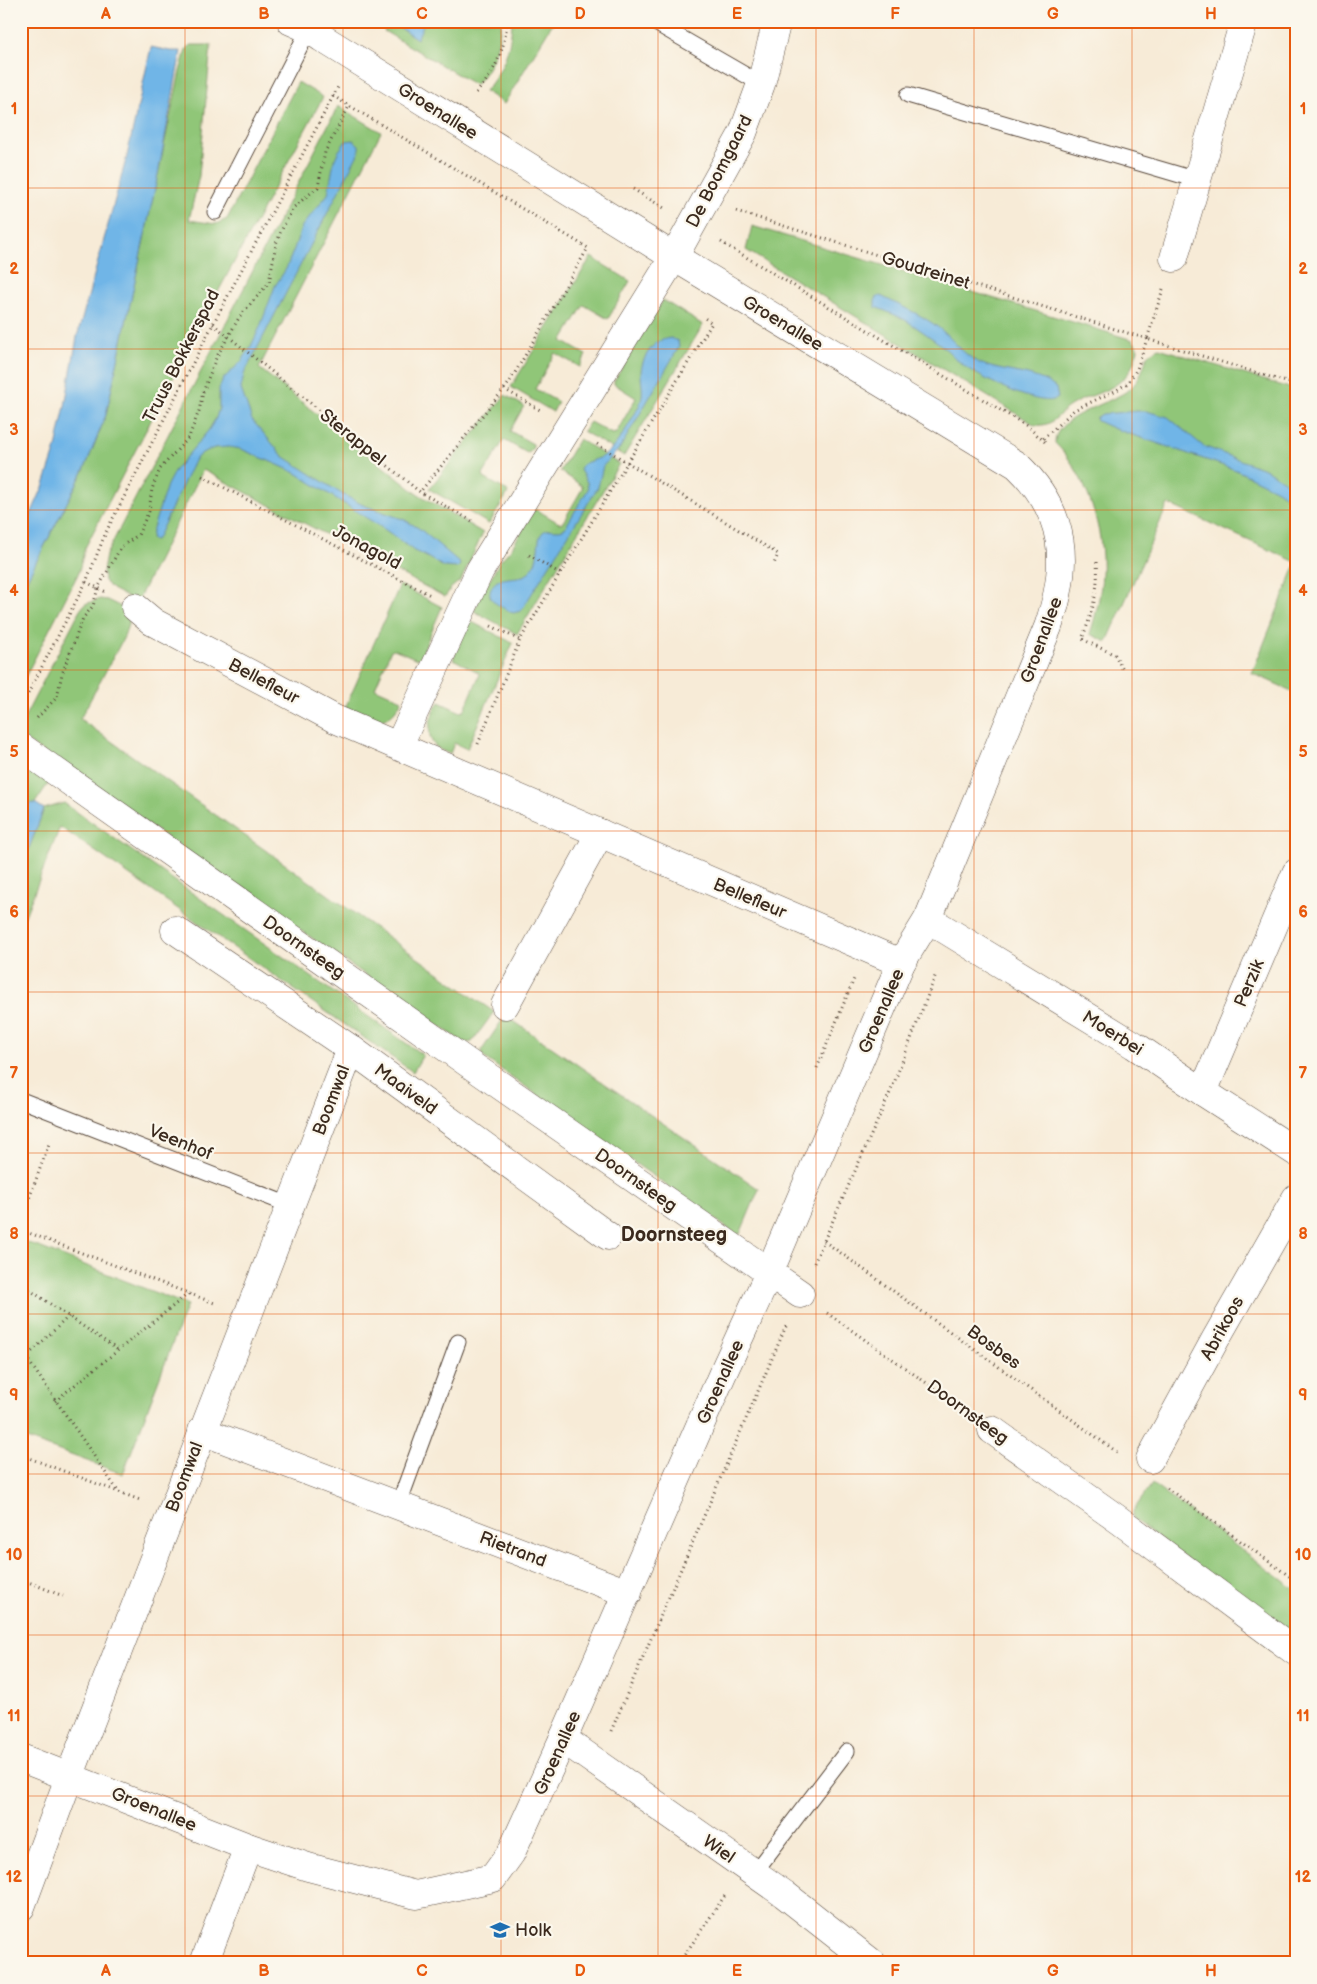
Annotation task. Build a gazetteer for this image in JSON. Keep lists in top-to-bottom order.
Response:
{
  "streets": {
    "street": [
      "Groenallee",
      "De Boomgaard",
      "Bellefleur",
      "Doornsteeg",
      "Perzik",
      "Moerbei",
      "Maaiveld",
      "Boomwal",
      "Abrikoos",
      "Rietrand",
      "Wiel"
    ],
    "lane": ["Veenhof"],
    "path": [
      "Goudreinet",
      "Truus Bokkerspad",
      "Sterappel",
      "Jonagold",
      "Bosbes"
    ]
  },
  "crossings": [
    ["Groenallee", "De Boomgaard"],
    ["Groenallee", "Truus Bokkerspad"],
    ["Groenallee", "Bellefleur"],
    ["Groenallee", "Doornsteeg"],
    ["Groenallee", "Moerbei"],
    ["Groenallee", "Boomwal"],
    ["Groenallee", "Rietrand"],
    ["Groenallee", "Wiel"],
    ["De Boomgaard", "Goudreinet"],
    ["Truus Bokkerspad", "Sterappel"],
    ["Perzik", "Moerbei"],
    ["Maaiveld", "Boomwal"],
    ["Boomwal", "Veenhof"],
    ["Boomwal", "Rietrand"],
    ["Abrikoos", "Bosbes"]
  ],
  "districts": ["Doornsteeg"],
  "places": {
    "school or university": ["Holk"]
  },
  "grid": {
    "columns": [
      "A",
      "B",
      "C",
      "D",
      "E",
      "F",
      "G",
      "H"
    ],
    "rows": [
      "1",
      "2",
      "3",
      "4",
      "5",
      "6",
      "7",
      "8",
      "9",
      "10",
      "11",
      "12"
    ]
  }
}
